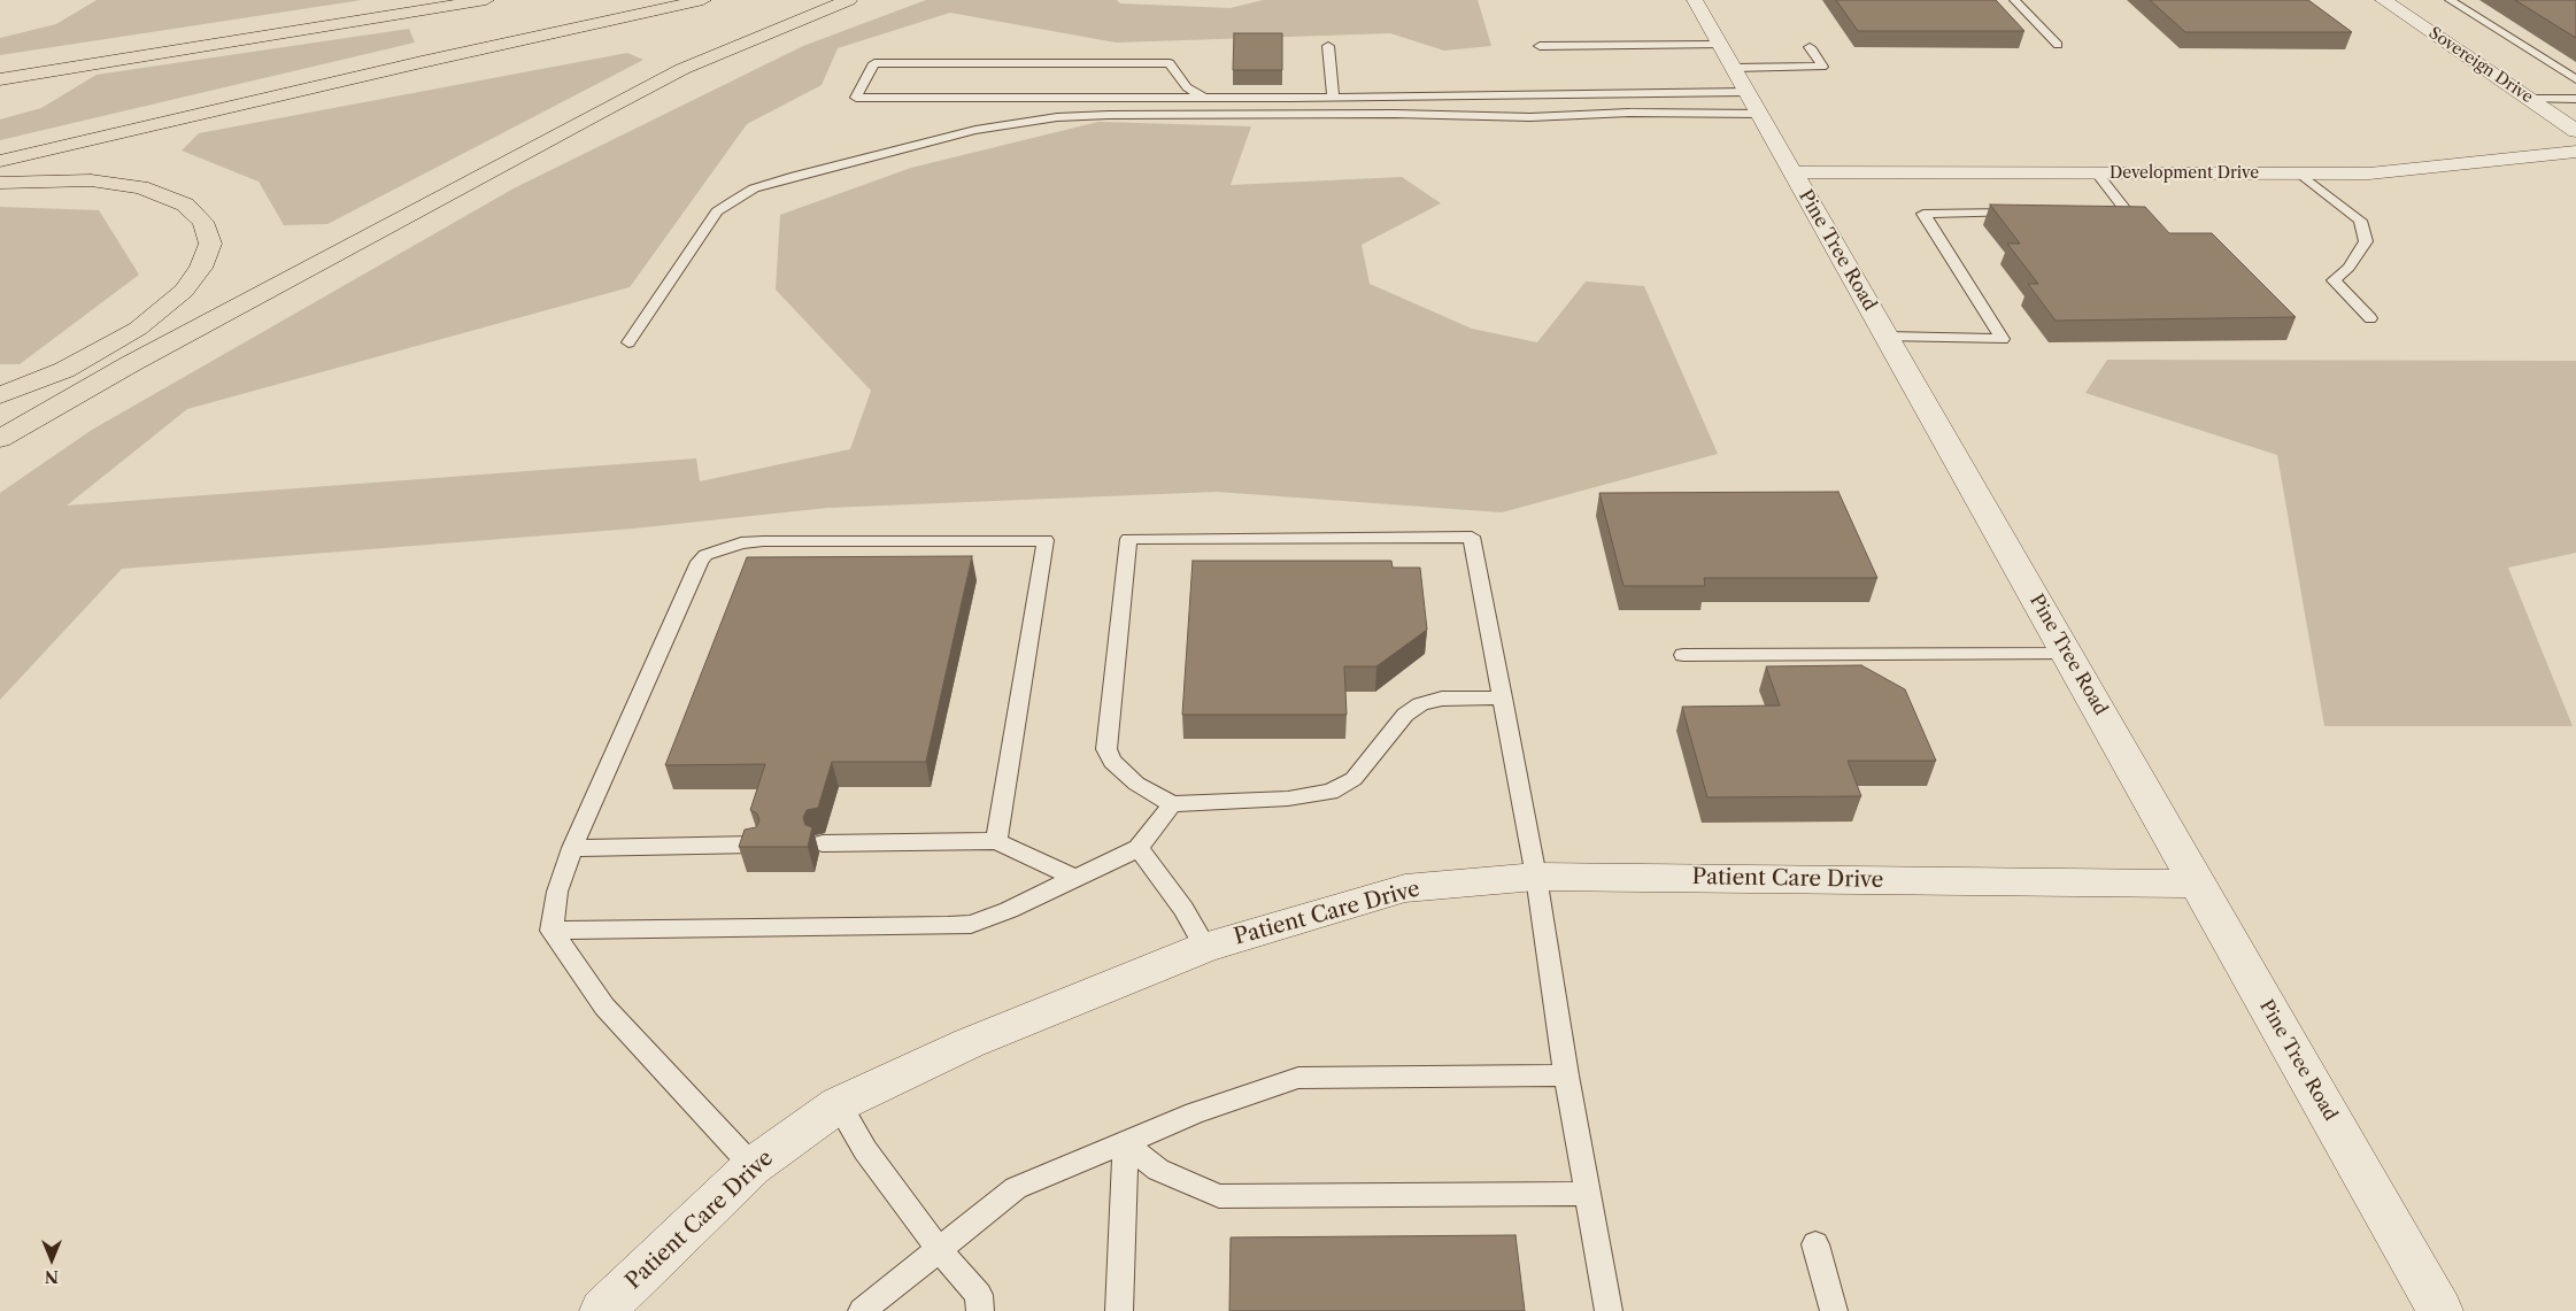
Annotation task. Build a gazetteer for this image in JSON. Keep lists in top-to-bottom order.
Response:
{
  "streets": {
    "street": [
      "Sovereign Drive",
      "Development Drive",
      "Pine Tree Road",
      "Patient Care Drive"
    ]
  },
  "crossings": [
    ["Development Drive", "Pine Tree Road"],
    ["Pine Tree Road", "Patient Care Drive"]
  ],
  "north": "bottom"
}
